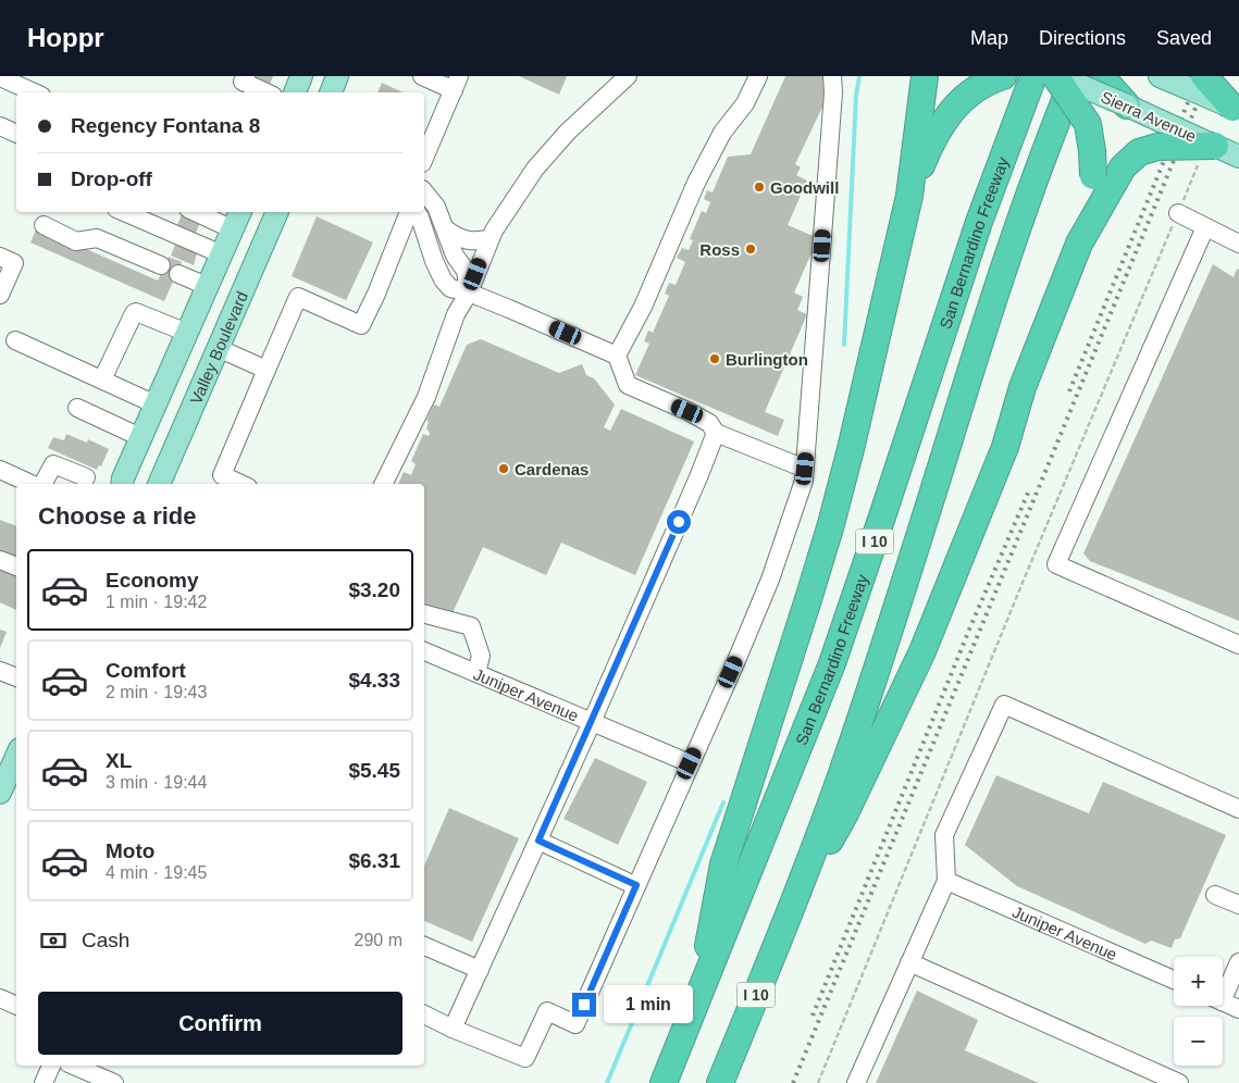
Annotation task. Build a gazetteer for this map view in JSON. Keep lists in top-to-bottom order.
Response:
{
  "streets": {
    "highway": ["San Bernardino Freeway", "I 10"],
    "main road": ["Sierra Avenue", "Valley Boulevard"],
    "street": ["Juniper Avenue"]
  },
  "places": [
    "Goodwill",
    "Ross",
    "Burlington",
    "Cardenas"
  ],
  "page": {
    "header": "Hoppr",
    "nav": ["Map", "Directions", "Saved"],
    "banner": ["Regency Fontana 8", "Drop-off"],
    "heading": "Choose a ride",
    "list": [
      {
        "name": "Economy",
        "note": "1 min · 19:42",
        "value": "$3.20"
      },
      {
        "name": "Comfort",
        "note": "2 min · 19:43",
        "value": "$4.33"
      },
      {
        "name": "XL",
        "note": "3 min · 19:44",
        "value": "$5.45"
      },
      {
        "name": "Moto",
        "note": "4 min · 19:45",
        "value": "$6.31"
      }
    ],
    "pay": ["Cash", "290 m"],
    "map_buttons": ["+", "−"],
    "buttons": "Confirm",
    "bubble": "1 min"
  }
}
